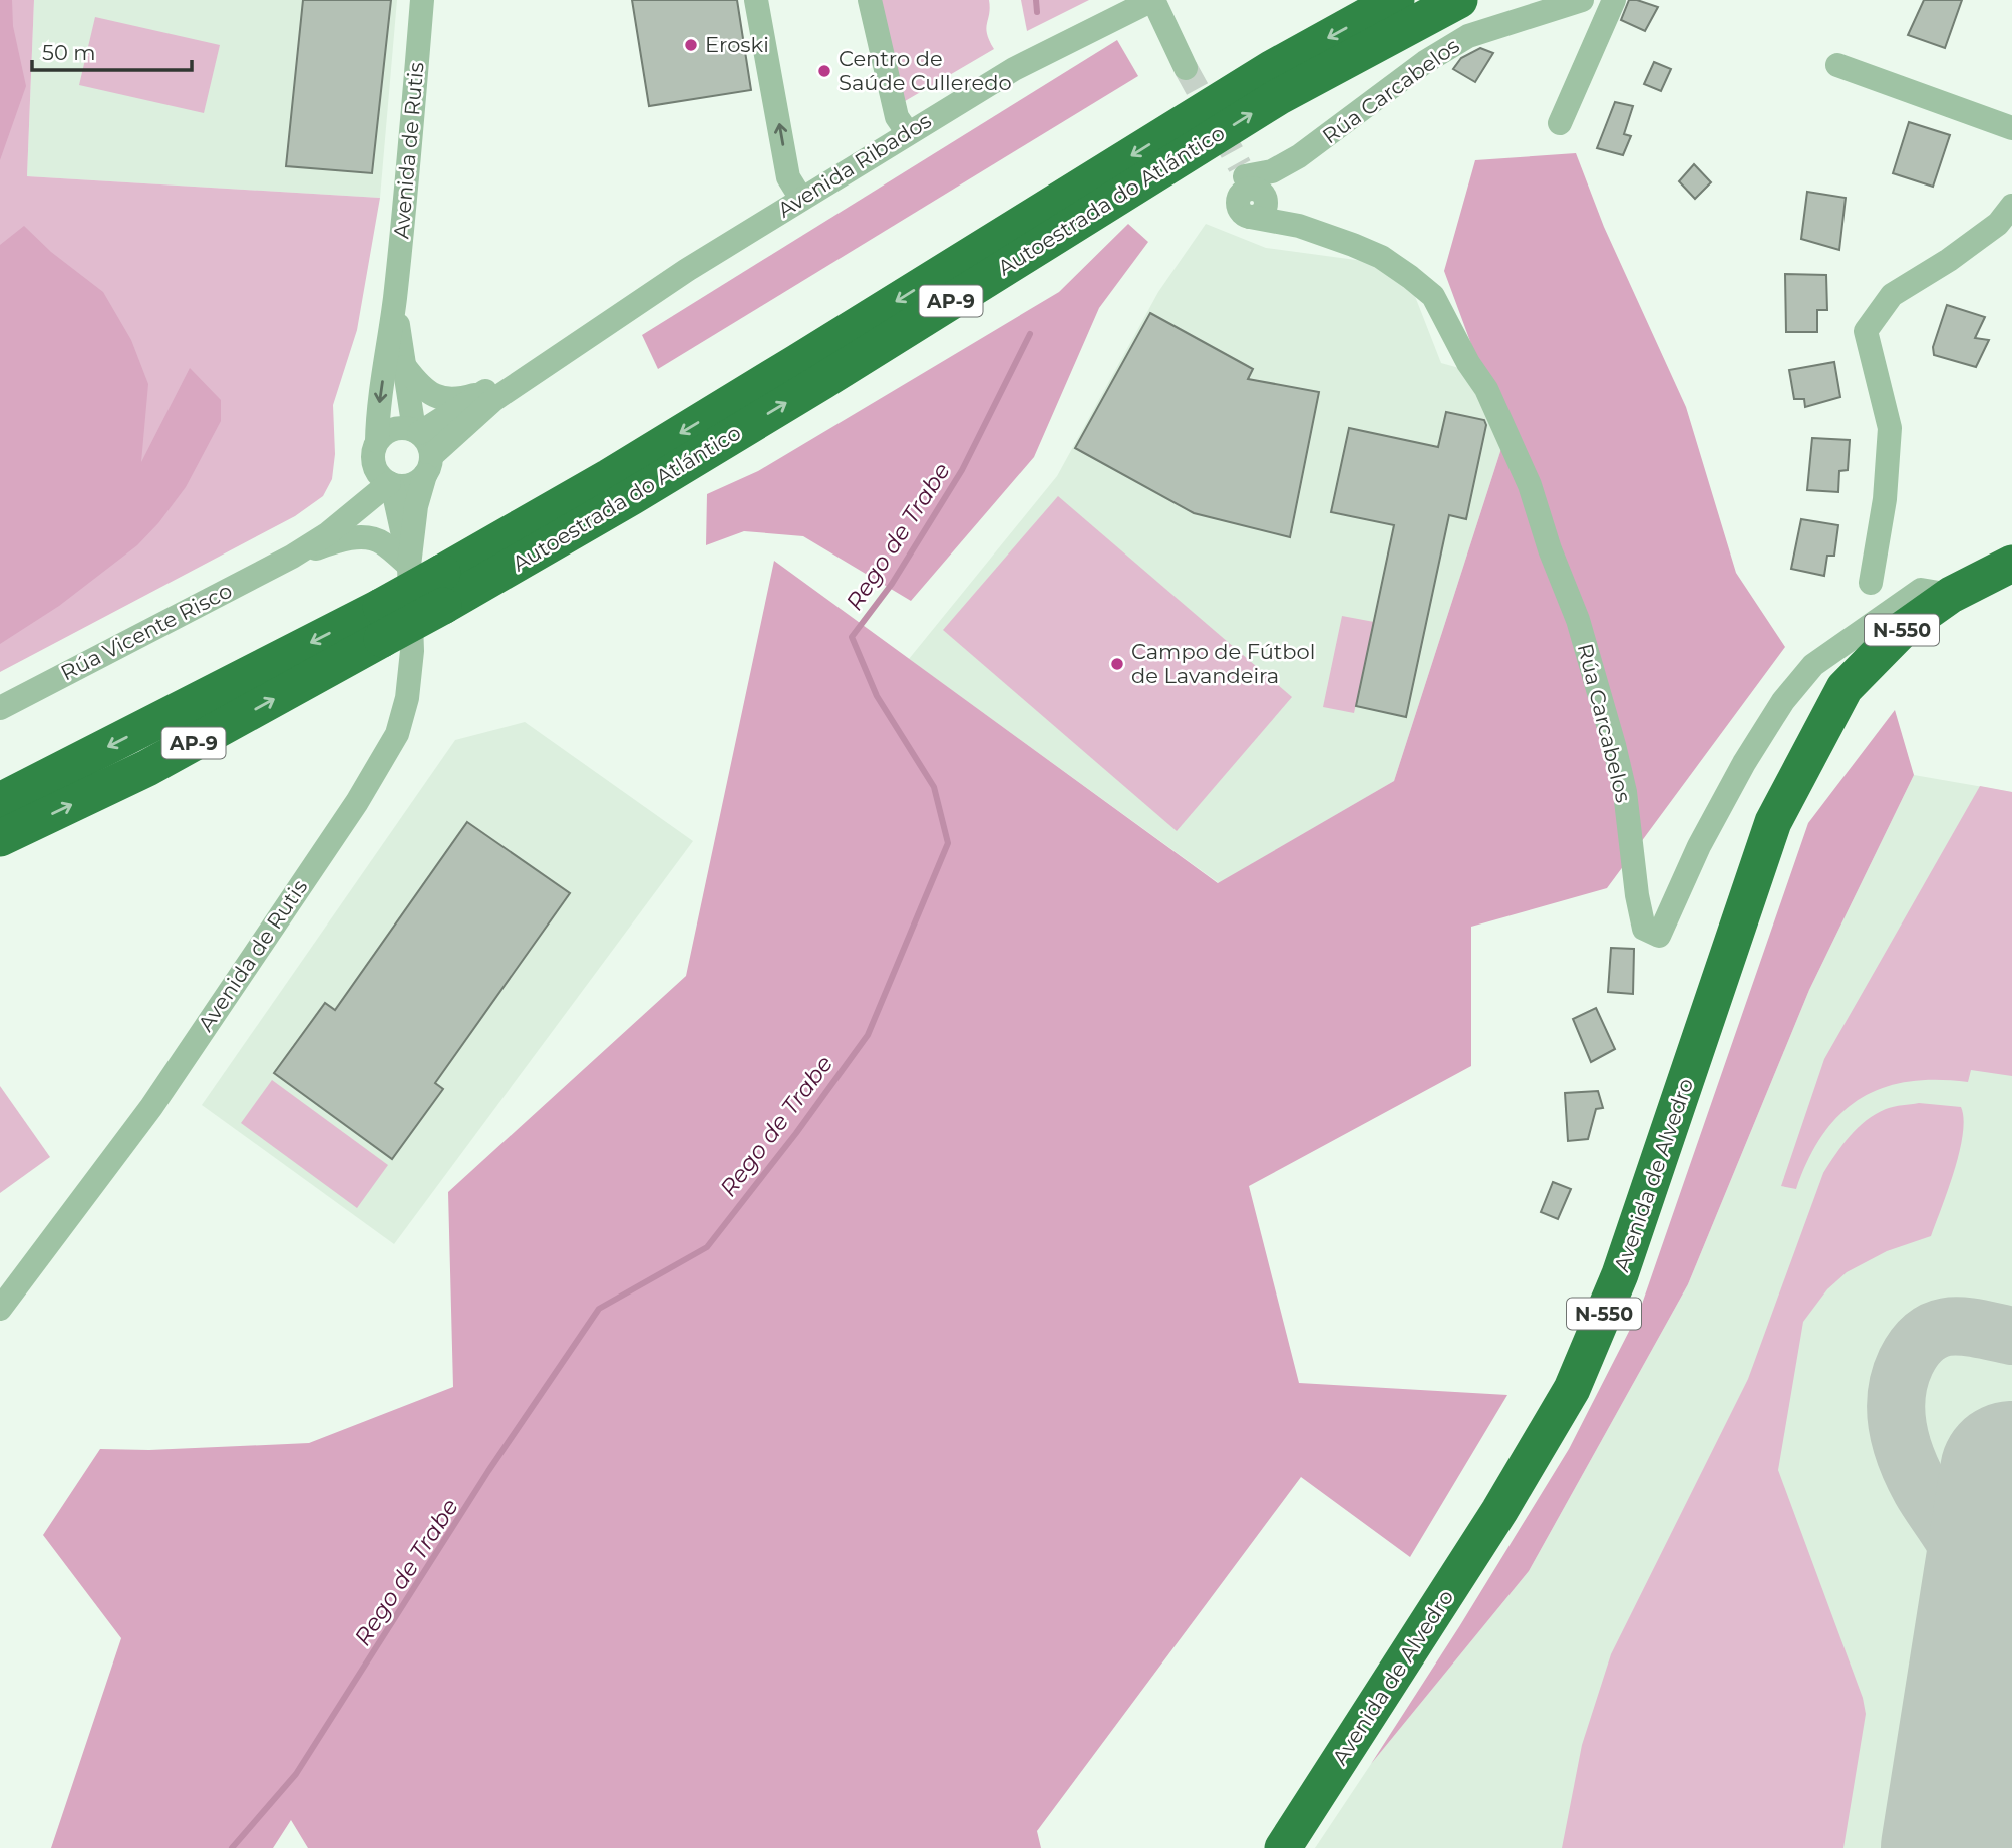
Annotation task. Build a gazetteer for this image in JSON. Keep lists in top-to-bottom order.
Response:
{
  "streets": {
    "highway": [
      "Autoestrada do Atlántico",
      "AP-9",
      "N-550",
      "Avenida de Alvedro"
    ],
    "street": [
      "Rúa Carcabelos",
      "Avenida de Rutis",
      "Avenida Ribados",
      "Rúa Vicente Risco"
    ]
  },
  "crossings": [
    ["Rúa Carcabelos", "Avenida de Alvedro"],
    ["Avenida de Rutis", "Avenida Ribados"],
    ["Avenida de Rutis", "Autoestrada do Atlántico"],
    ["Avenida de Rutis", "AP-9"],
    ["Avenida de Rutis", "Rúa Vicente Risco"],
    ["Avenida Ribados", "Rúa Vicente Risco"],
    ["Autoestrada do Atlántico", "AP-9"]
  ],
  "water": ["Rego de Trabe"],
  "places": ["Eroski", "Centro de Saúde Culleredo", "Campo de Fútbol de Lavandeira"],
  "scale_bar": "50 m"
}
